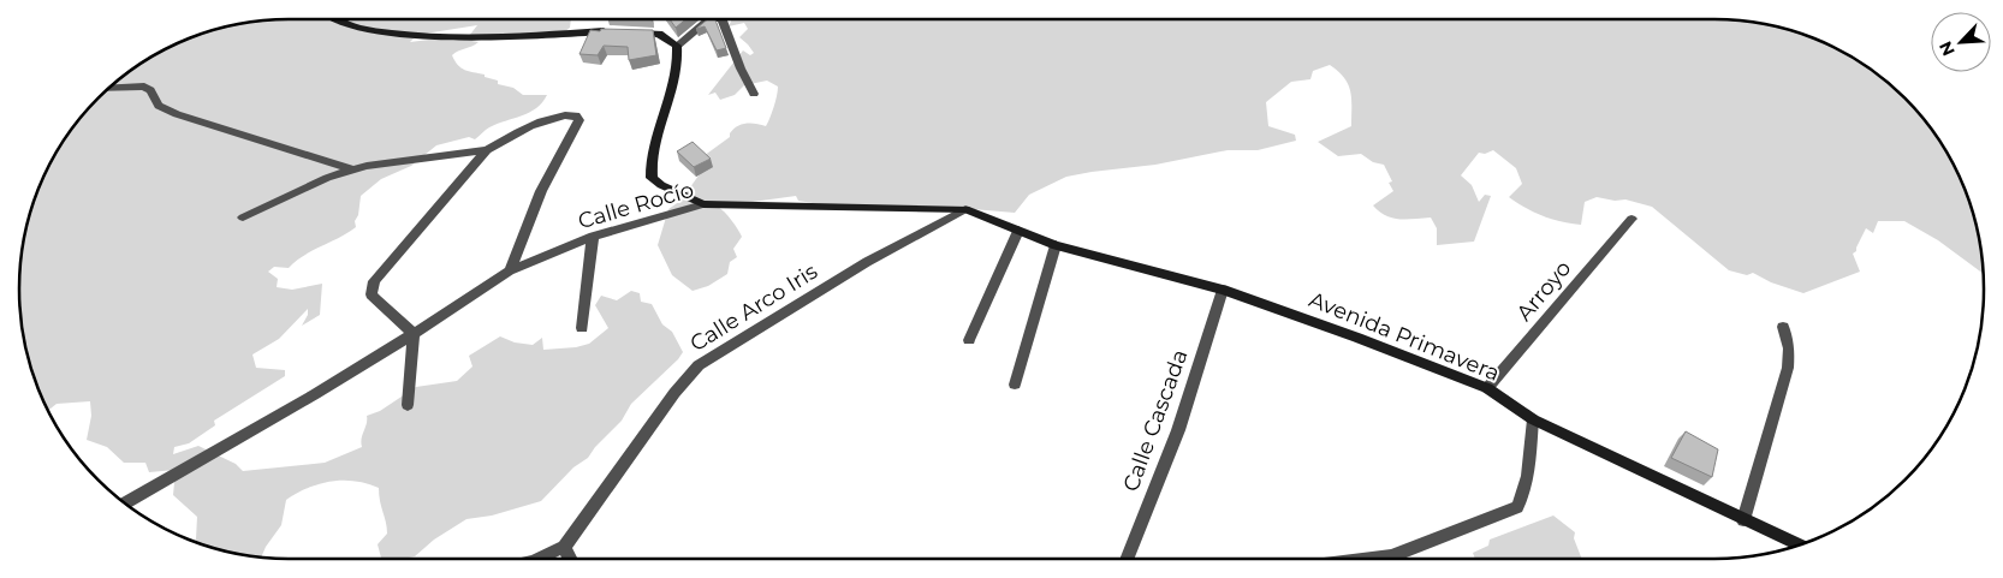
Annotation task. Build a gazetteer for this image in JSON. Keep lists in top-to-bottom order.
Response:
{
  "streets": {
    "street": [
      "Calle Rocío",
      "Arroyo",
      "Calle Arco Iris",
      "Avenida Primavera",
      "Calle Cascada"
    ]
  },
  "crossings": [
    ["Calle Rocío", "Calle Arco Iris"],
    ["Calle Rocío", "Avenida Primavera"],
    ["Arroyo", "Avenida Primavera"],
    ["Calle Arco Iris", "Avenida Primavera"],
    ["Avenida Primavera", "Calle Cascada"]
  ],
  "north": "bottom left"
}
